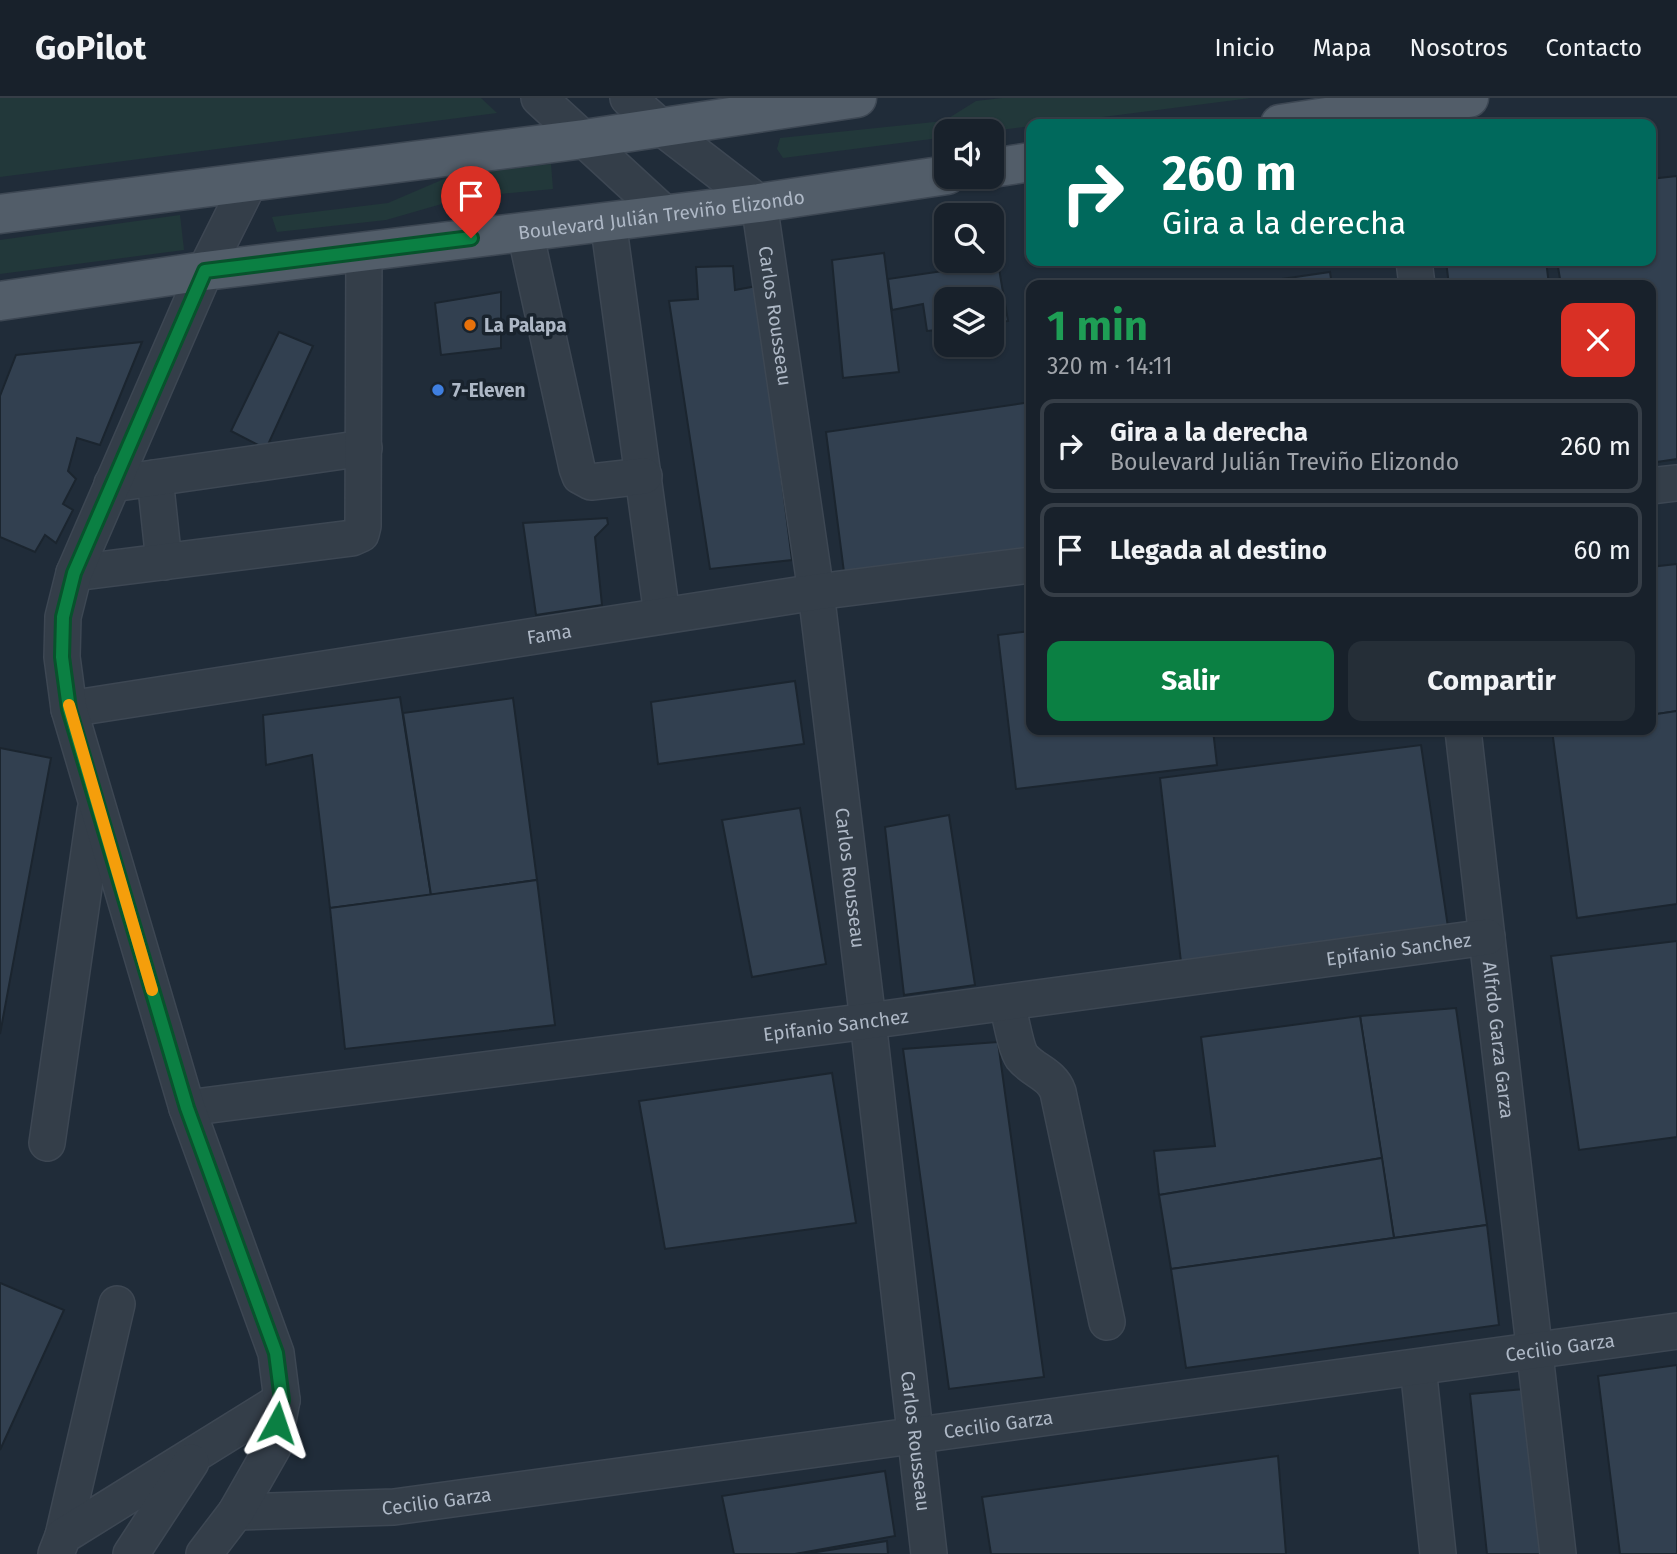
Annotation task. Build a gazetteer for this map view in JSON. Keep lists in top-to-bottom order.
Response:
{
  "streets": {
    "main road": ["Boulevard Julián Treviño Elizondo"],
    "street": [
      "Carlos Rousseau",
      "Fama",
      "Epifanio Sanchez",
      "Alfrdo Garza Garza",
      "Cecilio Garza"
    ]
  },
  "crossings": [
    ["Boulevard Julián Treviño Elizondo", "Carlos Rousseau"],
    ["Carlos Rousseau", "Fama"],
    ["Carlos Rousseau", "Epifanio Sanchez"],
    ["Carlos Rousseau", "Cecilio Garza"],
    ["Epifanio Sanchez", "Alfrdo Garza Garza"],
    ["Alfrdo Garza Garza", "Cecilio Garza"]
  ],
  "places": ["La Palapa", "7-Eleven"],
  "page": {
    "header": "GoPilot",
    "nav": [
      "Inicio",
      "Mapa",
      "Nosotros",
      "Contacto"
    ],
    "turn": ["260 m", "Gira a la derecha"],
    "heading": ["1 min", "320 m · 14:11"],
    "list": [
      {
        "name": "Gira a la derecha",
        "note": "Boulevard Julián Treviño Elizondo",
        "value": "260 m"
      },
      {
        "name": "Llegada al destino",
        "value": "60 m"
      }
    ],
    "buttons": ["Salir", "Compartir"]
  }
}
